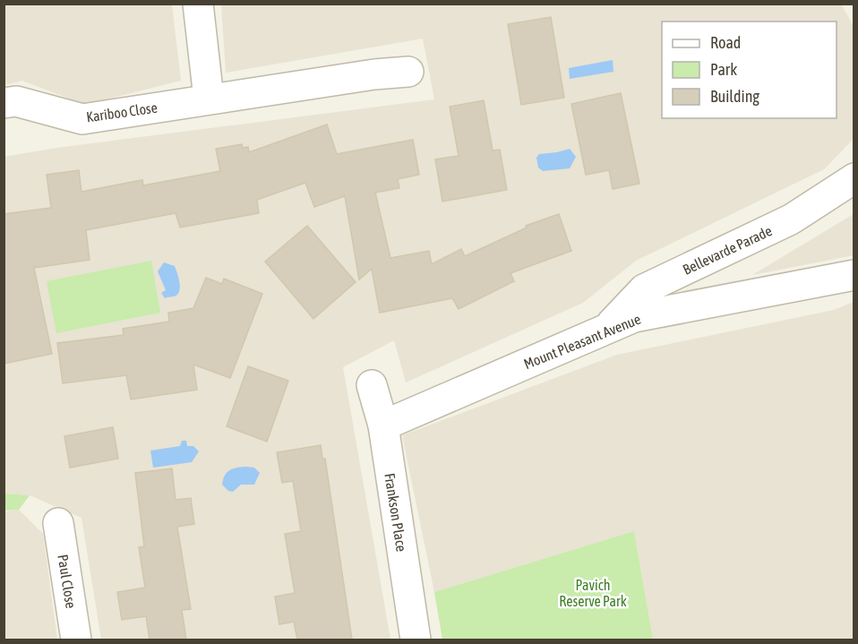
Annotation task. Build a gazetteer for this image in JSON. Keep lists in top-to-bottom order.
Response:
{
  "streets": {
    "street": [
      "Kariboo Close",
      "Bellevarde Parade",
      "Mount Pleasant Avenue",
      "Frankson Place",
      "Paul Close"
    ]
  },
  "crossings": [
    ["Bellevarde Parade", "Mount Pleasant Avenue"],
    ["Mount Pleasant Avenue", "Frankson Place"]
  ],
  "parks": ["Pavich Reserve Park"],
  "legend": ["Road", "Park", "Building"]
}
